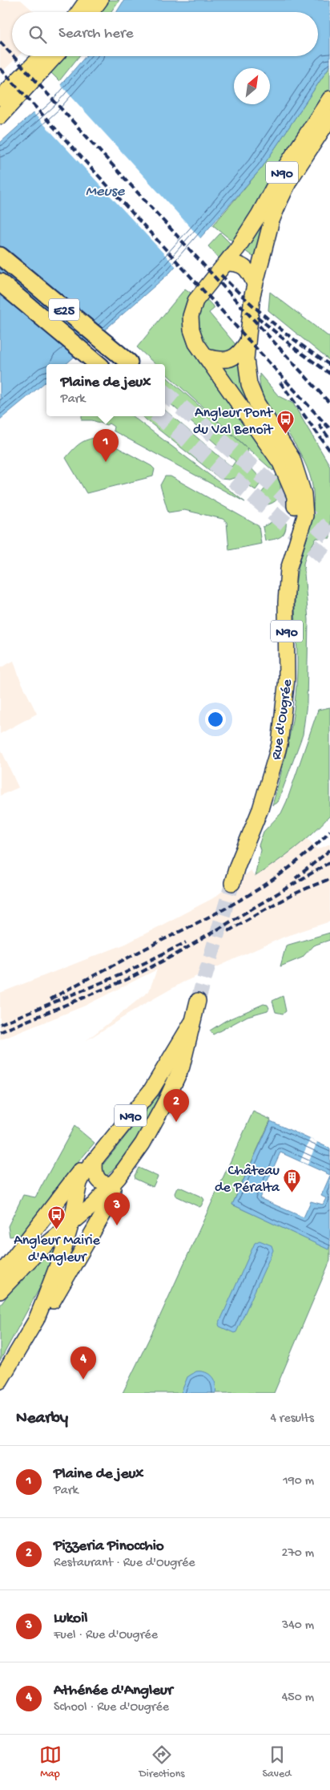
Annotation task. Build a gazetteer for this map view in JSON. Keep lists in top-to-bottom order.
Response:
{
  "streets": {
    "highway": ["E25"],
    "main road": ["N90", "Rue d'Ougrée"]
  },
  "crossings": [
    ["N90", "Rue d'Ougrée"]
  ],
  "water": ["Meuse"],
  "places": {
    "bus stop": ["Angleur Pont du Val Benoît", "Angleur Mairie d'Angleur"],
    "building": ["Château de Péralta"]
  },
  "north": "top right",
  "page": {
    "search": "Search here",
    "popup": ["Plaine de jeux", "Park"],
    "pins": [
      "1",
      "2",
      "3",
      "4"
    ],
    "heading": ["Nearby", "4 results"],
    "list": [
      {
        "mark": "1",
        "name": "Plaine de jeux",
        "note": "Park",
        "value": "190 m"
      },
      {
        "mark": "2",
        "name": "Pizzeria Pinocchio",
        "note": "Restaurant · Rue d'Ougrée",
        "value": "270 m"
      },
      {
        "mark": "3",
        "name": "Lukoil",
        "note": "Fuel · Rue d'Ougrée",
        "value": "340 m"
      },
      {
        "mark": "4",
        "name": "Athénée d'Angleur",
        "note": "School · Rue d'Ougrée",
        "value": "450 m"
      }
    ],
    "nav": ["Map", "Directions", "Saved"]
  }
}
